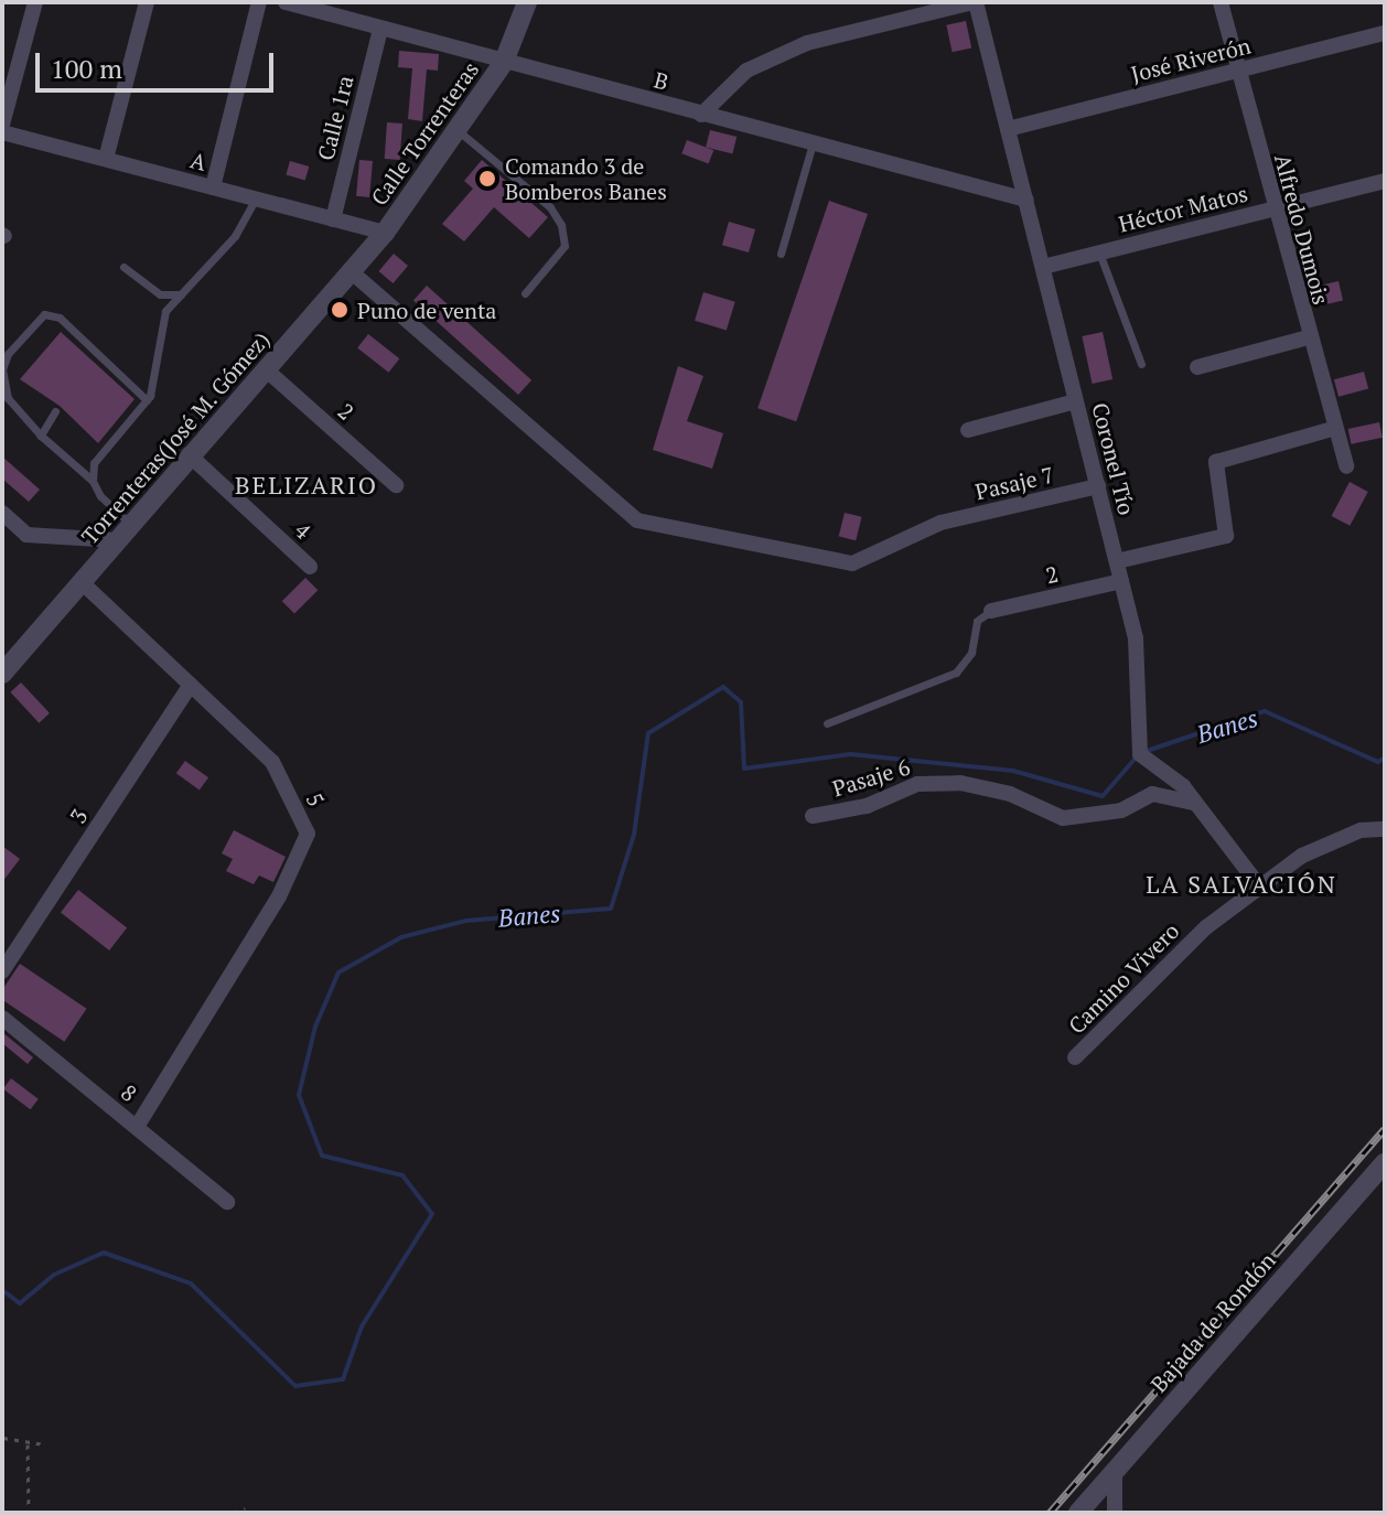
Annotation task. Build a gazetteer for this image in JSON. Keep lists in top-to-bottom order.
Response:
{
  "streets": {
    "street": [
      "José Riverón",
      "B",
      "Calle 1ra",
      "Calle Torrenteras",
      "A",
      "Héctor Matos",
      "Alfredo Dumois",
      "2",
      "Torrenteras(José M. Gómez)",
      "Coronel Tío",
      "Pasaje 7",
      "4",
      "Pasaje 6",
      "5",
      "3",
      "Camino Vivero",
      "8",
      "Bajada de Rondón"
    ]
  },
  "crossings": [
    ["José Riverón", "Alfredo Dumois"],
    ["José Riverón", "Coronel Tío"],
    ["B", "Calle 1ra"],
    ["B", "Calle Torrenteras"],
    ["B", "Coronel Tío"],
    ["Calle 1ra", "A"],
    ["Calle Torrenteras", "A"],
    ["Calle Torrenteras", "Torrenteras(José M. Gómez)"],
    ["A", "Torrenteras(José M. Gómez)"],
    ["Héctor Matos", "Alfredo Dumois"],
    ["Héctor Matos", "Coronel Tío"],
    ["2", "Torrenteras(José M. Gómez)"],
    ["2", "Coronel Tío"],
    ["Torrenteras(José M. Gómez)", "Pasaje 7"],
    ["Torrenteras(José M. Gómez)", "4"],
    ["Torrenteras(José M. Gómez)", "5"],
    ["Coronel Tío", "Pasaje 7"],
    ["Coronel Tío", "Pasaje 6"],
    ["Coronel Tío", "Camino Vivero"],
    ["5", "3"],
    ["5", "8"]
  ],
  "districts": ["BELIZARIO", "LA SALVACIÓN"],
  "water": ["Banes"],
  "places": ["Comando 3 de Bomberos Banes", "Puno de venta"],
  "scale_bar": "100 m"
}
